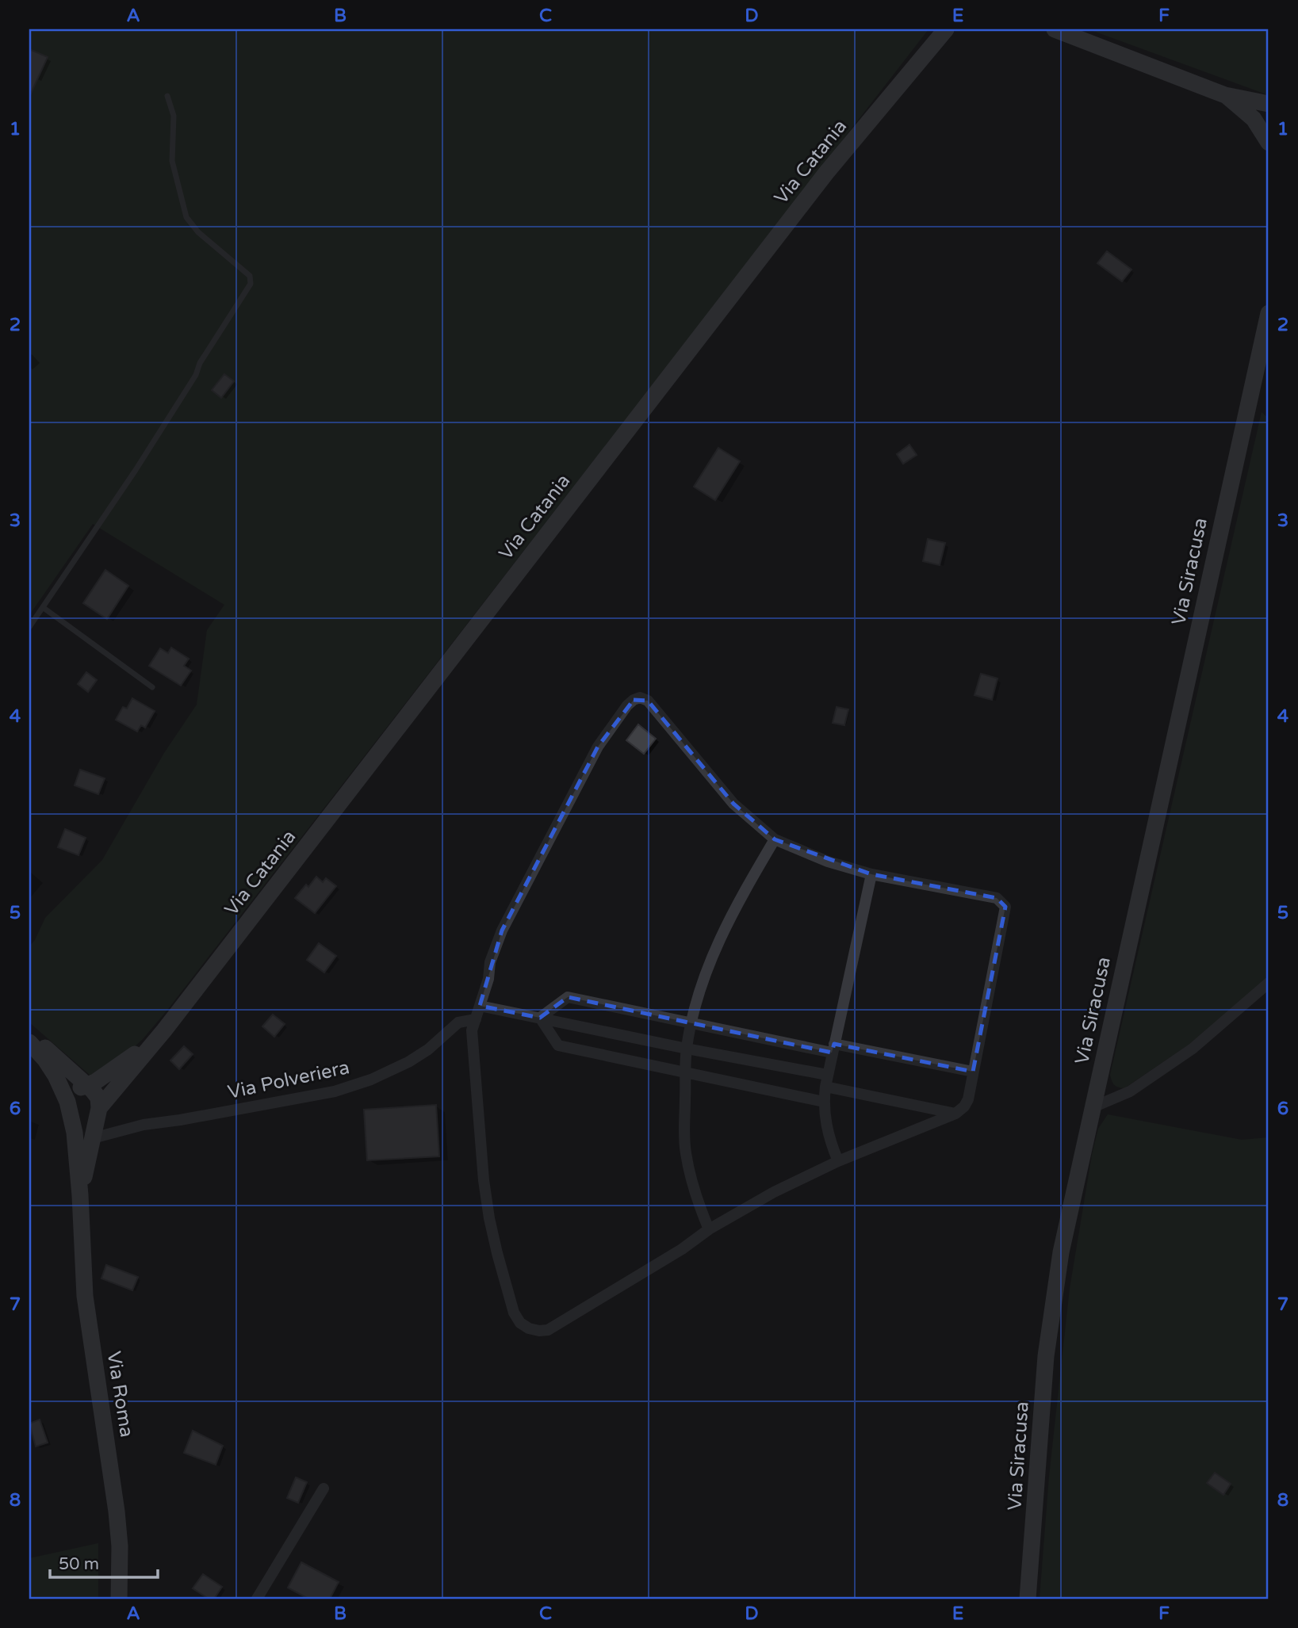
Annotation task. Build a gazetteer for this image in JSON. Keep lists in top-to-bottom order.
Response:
{
  "streets": {
    "street": [
      "Via Catania",
      "Via Siracusa",
      "Via Polveriera",
      "Via Roma"
    ]
  },
  "scale_bar": "50 m",
  "grid": {
    "columns": [
      "A",
      "B",
      "C",
      "D",
      "E",
      "F"
    ],
    "rows": [
      "1",
      "2",
      "3",
      "4",
      "5",
      "6",
      "7",
      "8"
    ]
  }
}
